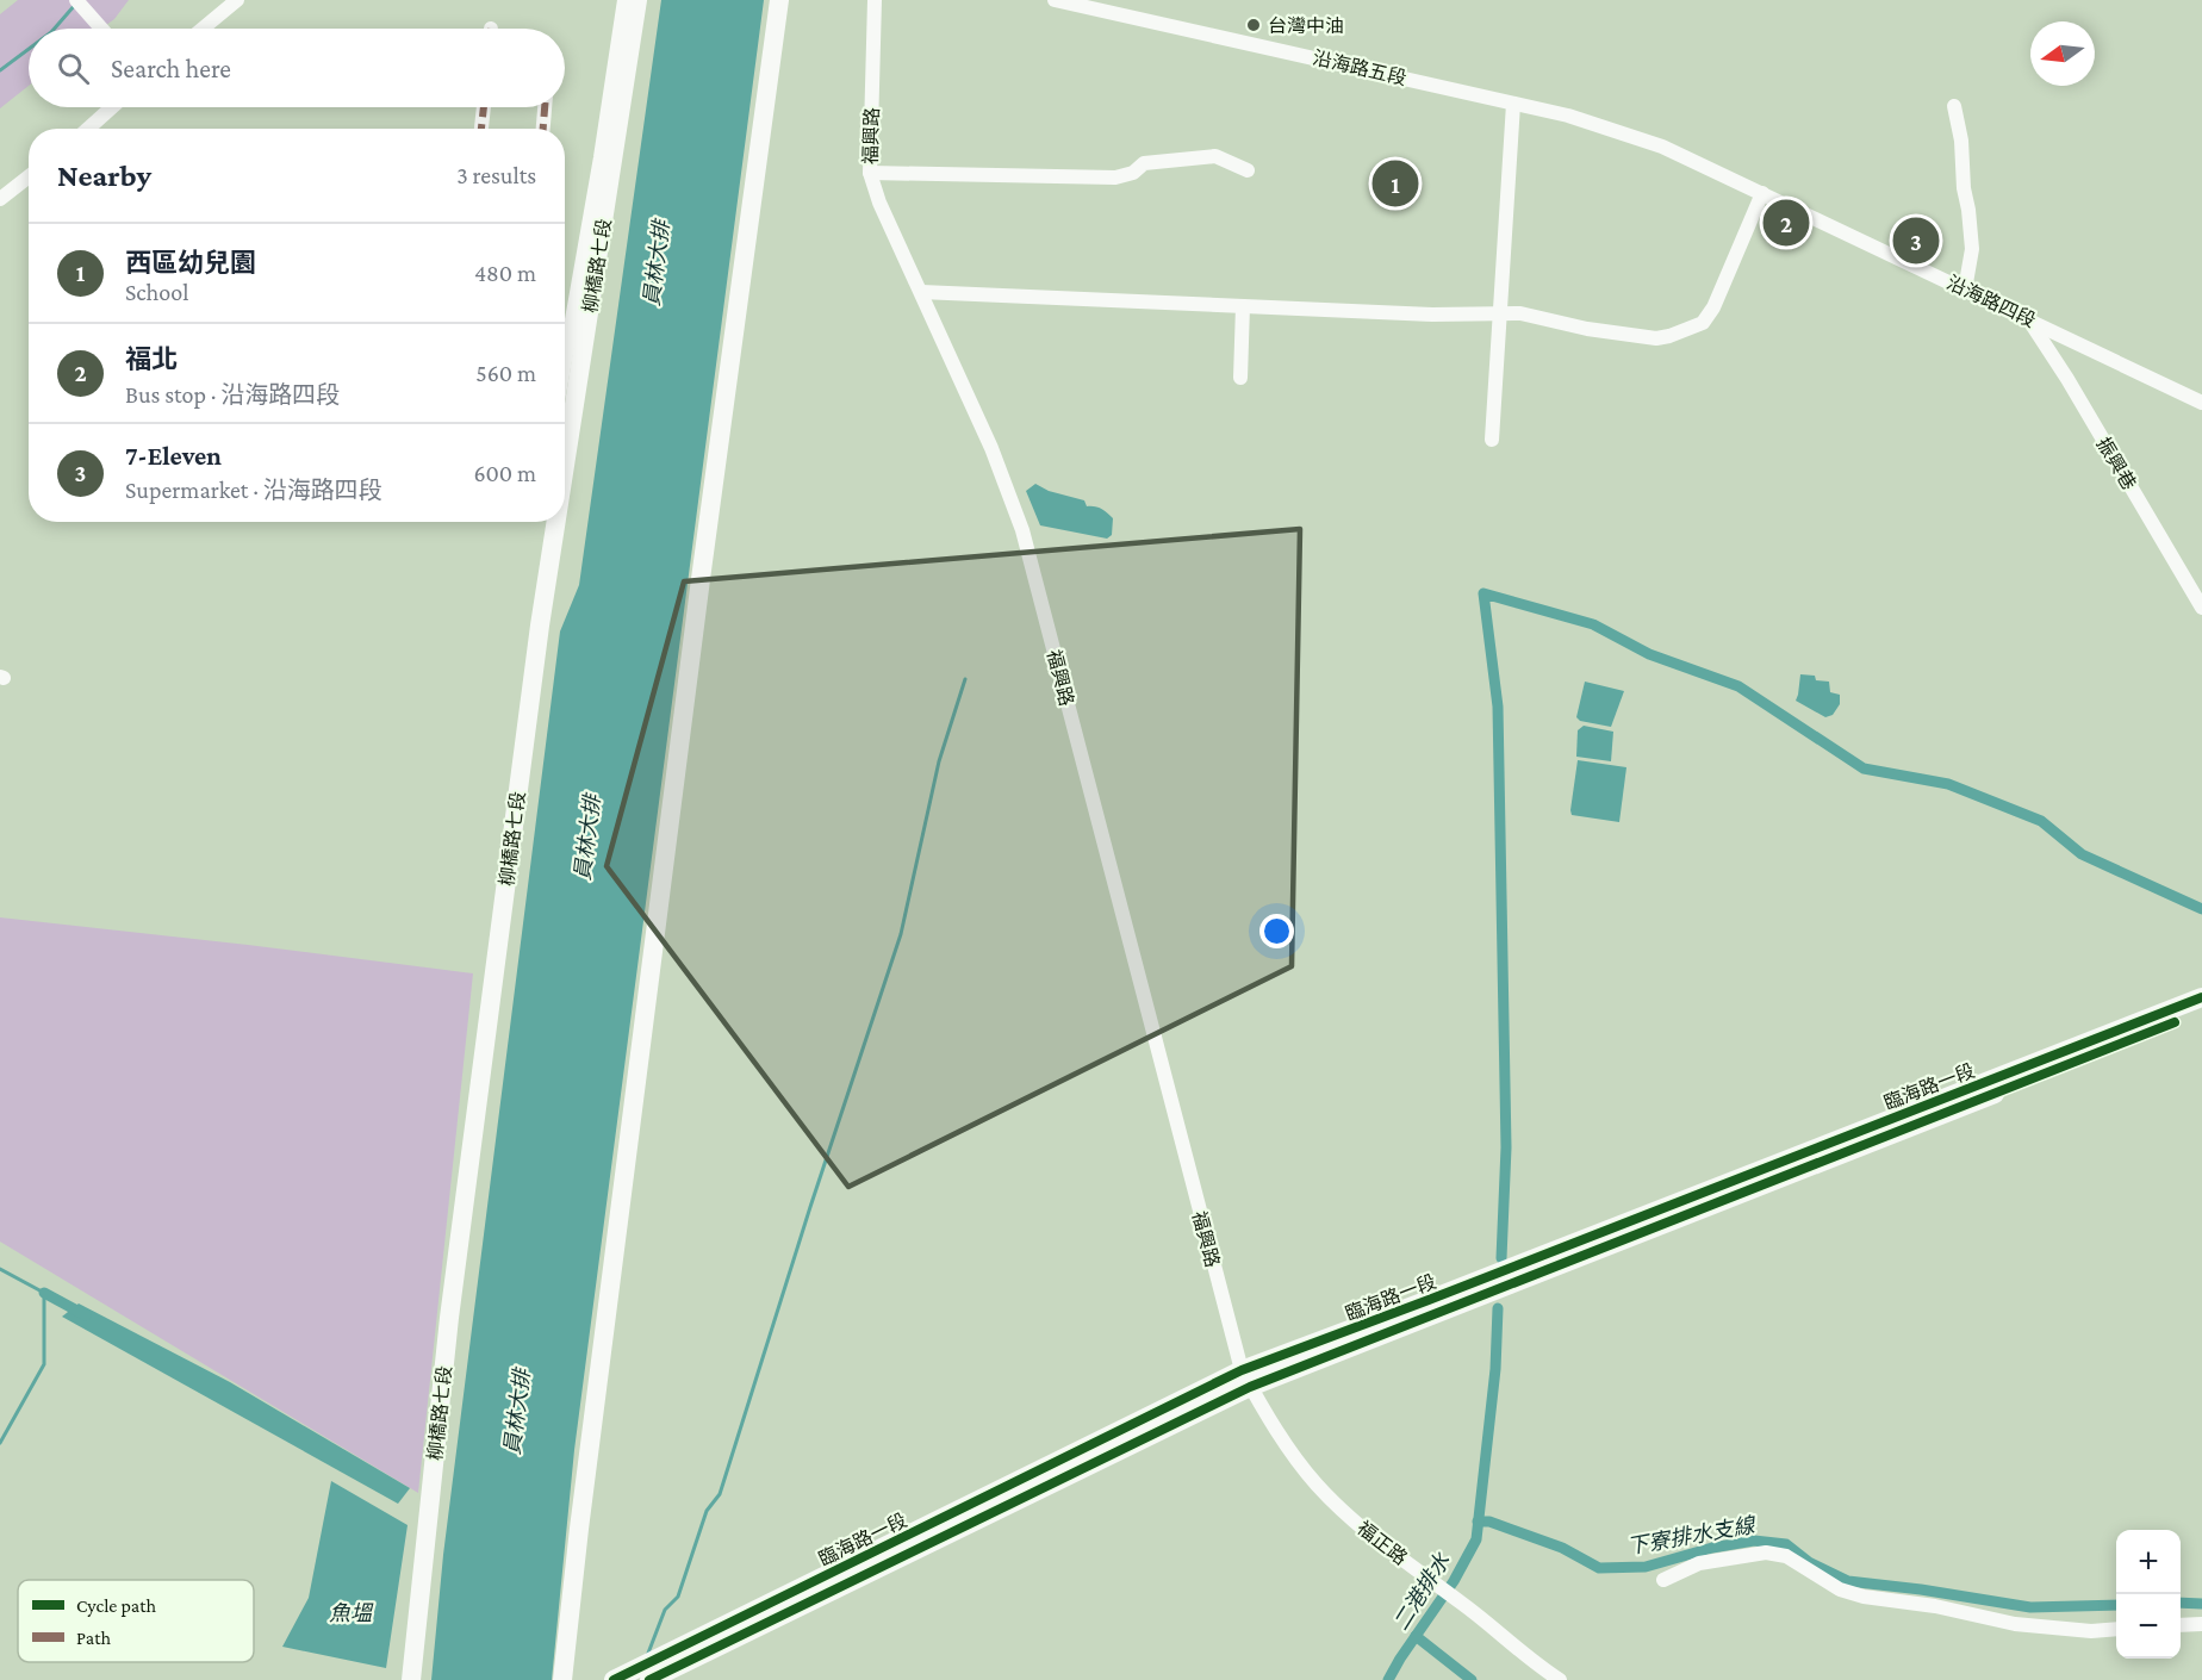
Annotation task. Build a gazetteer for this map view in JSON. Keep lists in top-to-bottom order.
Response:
{
  "streets": {
    "main road": ["柳橋路七段", "臨海路一段"],
    "street": [
      "沿海路五段",
      "福興路",
      "沿海路四段",
      "振興巷",
      "福正路"
    ]
  },
  "crossings": [
    ["沿海路五段", "沿海路四段"],
    ["福興路", "臨海路一段"],
    ["福興路", "福正路"],
    ["沿海路四段", "振興巷"],
    ["臨海路一段", "福正路"]
  ],
  "water": [
    "員林大排",
    "下寮排水支線",
    "二港排水",
    "魚塭"
  ],
  "places": ["台灣中油"],
  "legend": ["Cycle path", "Path"],
  "north": "left",
  "page": {
    "search": "Search here",
    "heading": ["Nearby", "3 results"],
    "pins": ["1", "2", "3"],
    "list": [
      {
        "mark": "1",
        "name": "西區幼兒園",
        "note": "School",
        "value": "480 m"
      },
      {
        "mark": "2",
        "name": "福北",
        "note": "Bus stop · 沿海路四段",
        "value": "560 m"
      },
      {
        "mark": "3",
        "name": "7-Eleven",
        "note": "Supermarket · 沿海路四段",
        "value": "600 m"
      }
    ],
    "map_buttons": ["+", "−"]
  }
}
